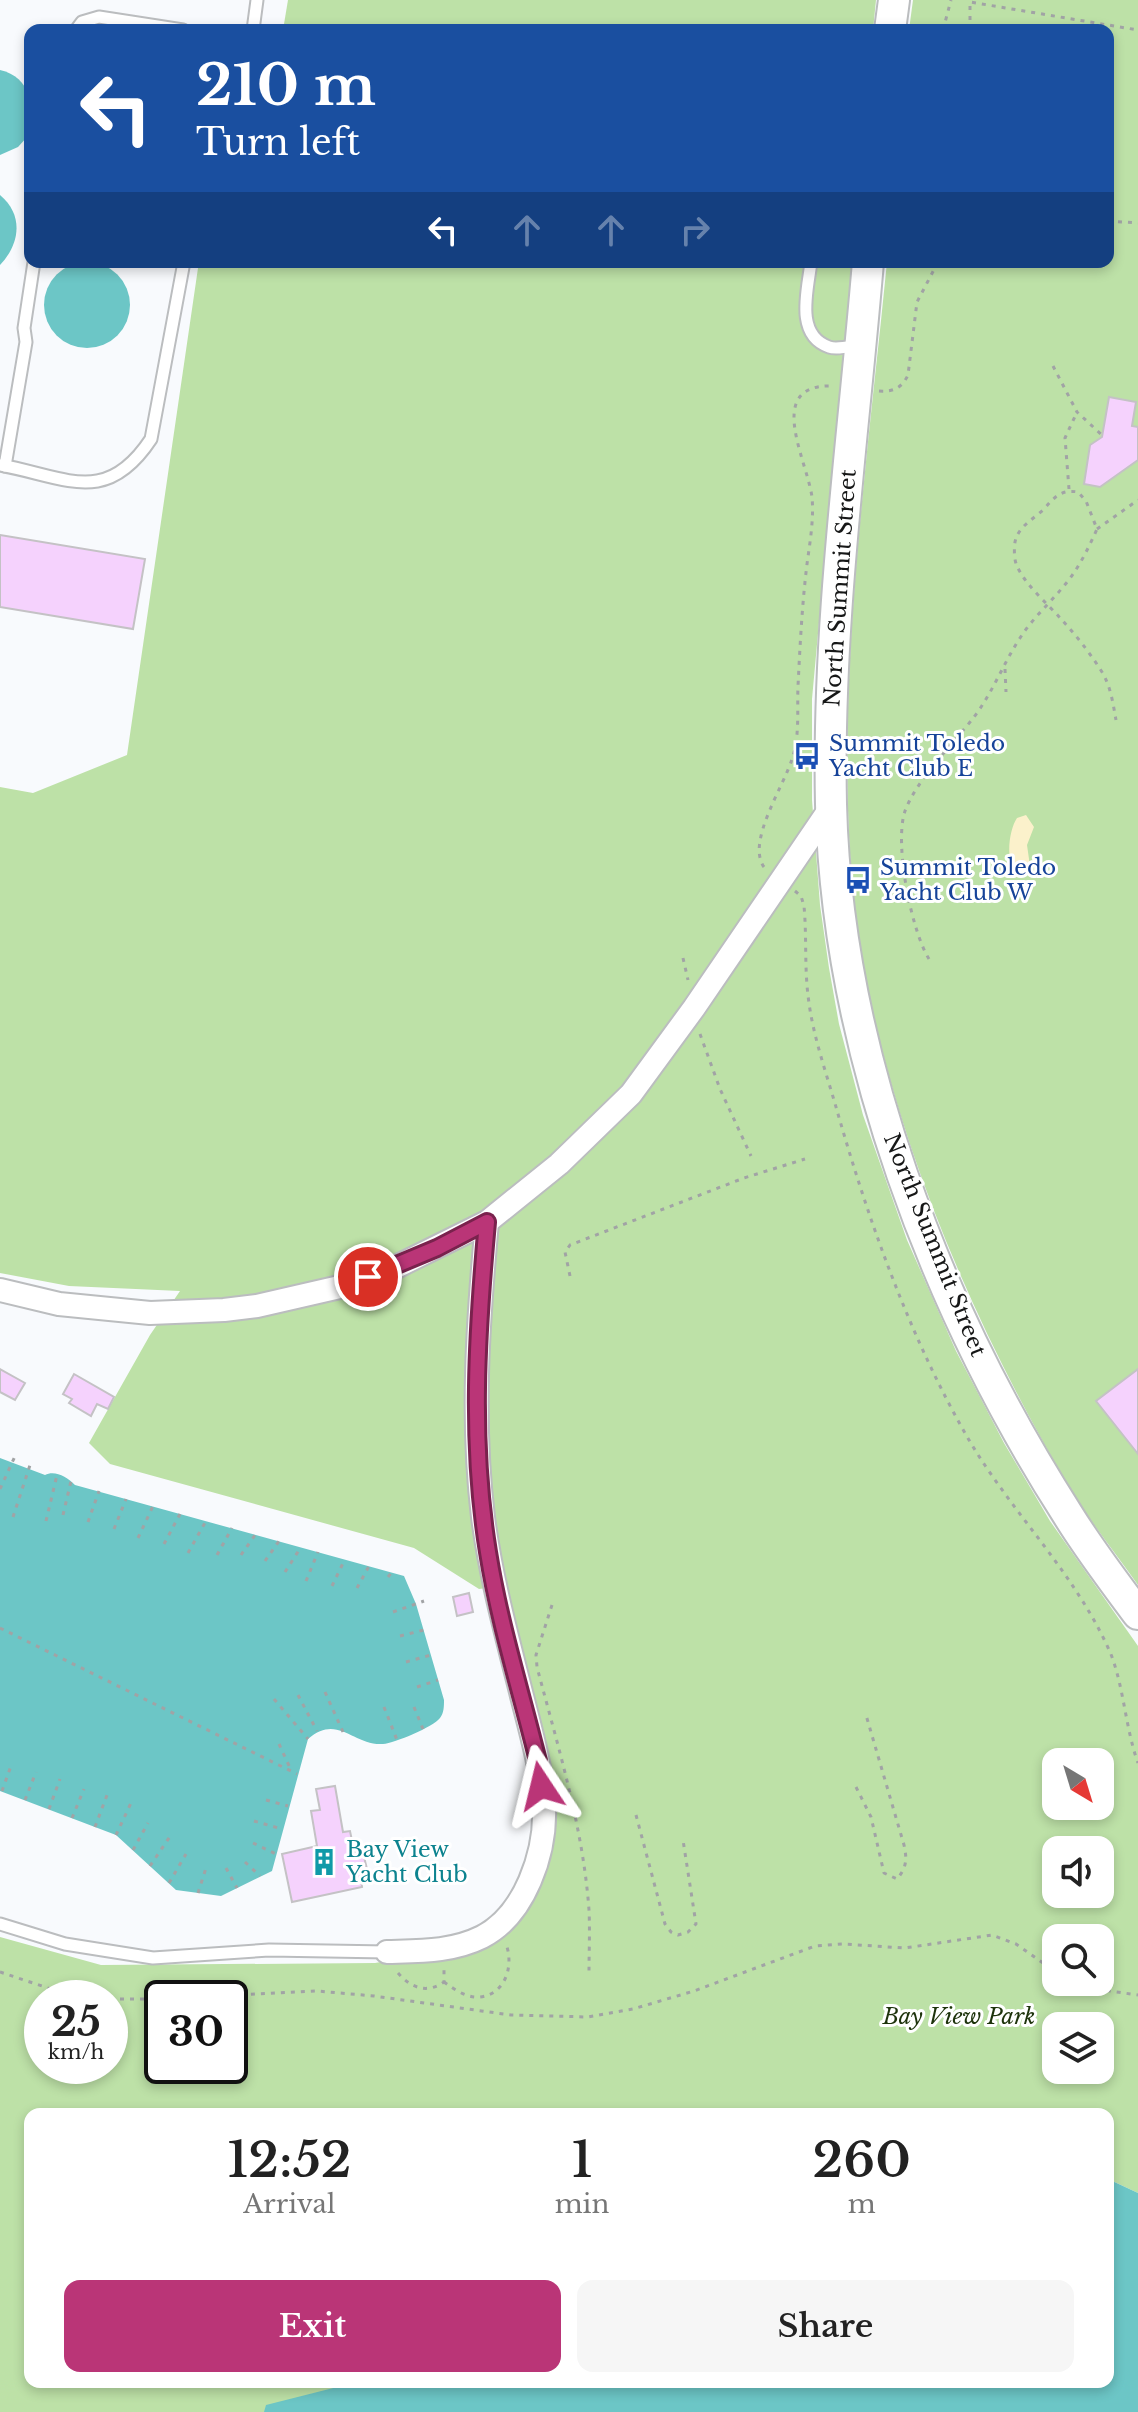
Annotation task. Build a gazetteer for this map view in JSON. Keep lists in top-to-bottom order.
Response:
{
  "streets": {
    "main road": ["North Summit Street"]
  },
  "parks": ["Bay View Park"],
  "places": {
    "bus stop": ["Summit Toledo Yacht Club E", "Summit Toledo Yacht Club W"],
    "building": ["Bay View Yacht Club"]
  },
  "north": "bottom right",
  "page": {
    "turn": ["210 m", "Turn left"],
    "speed": "25 km/h",
    "limit": "30",
    "eta": [
      "12:52",
      "Arrival",
      "1",
      "min",
      "260",
      "m"
    ],
    "buttons": ["Exit", "Share"]
  }
}
